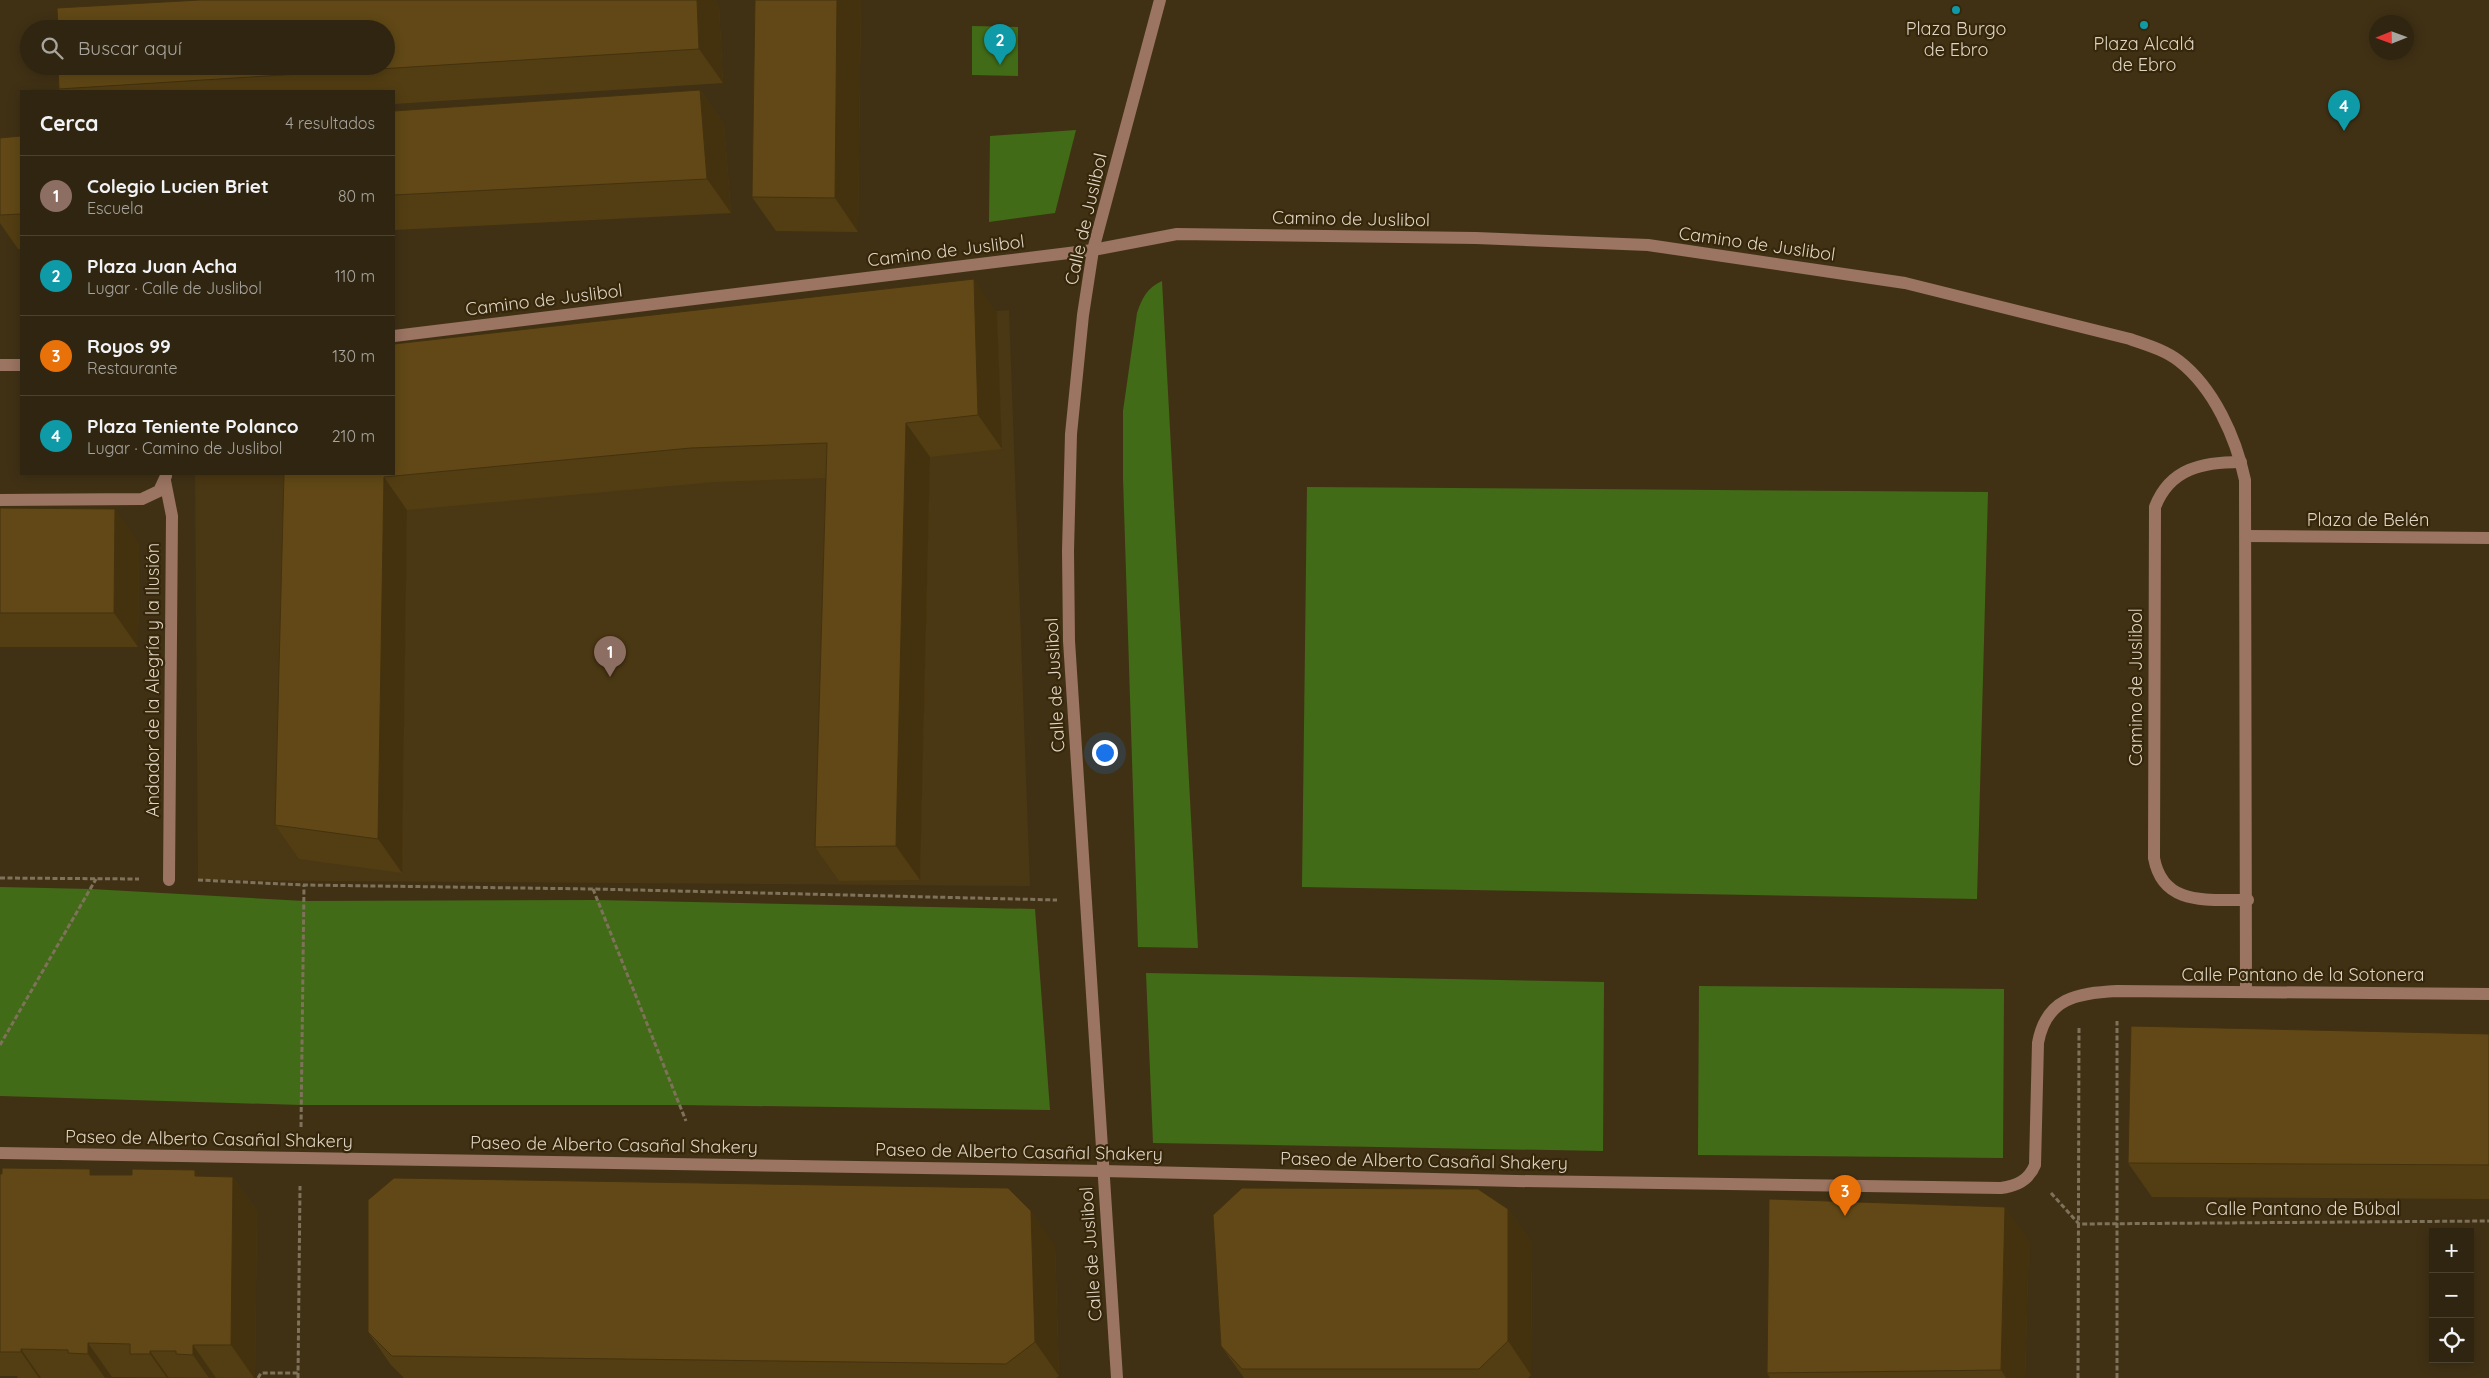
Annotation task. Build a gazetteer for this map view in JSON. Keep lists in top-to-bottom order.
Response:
{
  "streets": {
    "street": [
      "Calle de Juslibol",
      "Camino de Juslibol",
      "Plaza de Belén",
      "Andador de la Alegría y la Ilusión",
      "Calle Pantano de la Sotonera",
      "Paseo de Alberto Casañal Shakery"
    ],
    "path": ["Calle Pantano de Búbal"]
  },
  "crossings": [
    ["Calle de Juslibol", "Camino de Juslibol"],
    ["Calle de Juslibol", "Paseo de Alberto Casañal Shakery"],
    ["Camino de Juslibol", "Plaza de Belén"],
    ["Camino de Juslibol", "Calle Pantano de la Sotonera"]
  ],
  "places": ["Plaza Burgo de Ebro", "Plaza Alcalá de Ebro"],
  "north": "left",
  "page": {
    "search": "Buscar aquí",
    "pins": [
      "2",
      "4",
      "1",
      "3"
    ],
    "heading": ["Cerca", "4 resultados"],
    "list": [
      {
        "mark": "1",
        "name": "Colegio Lucien Briet",
        "note": "Escuela",
        "value": "80 m"
      },
      {
        "mark": "2",
        "name": "Plaza Juan Acha",
        "note": "Lugar · Calle de Juslibol",
        "value": "110 m"
      },
      {
        "mark": "3",
        "name": "Royos 99",
        "note": "Restaurante",
        "value": "130 m"
      },
      {
        "mark": "4",
        "name": "Plaza Teniente Polanco",
        "note": "Lugar · Camino de Juslibol",
        "value": "210 m"
      }
    ],
    "map_buttons": ["+", "−"]
  }
}
